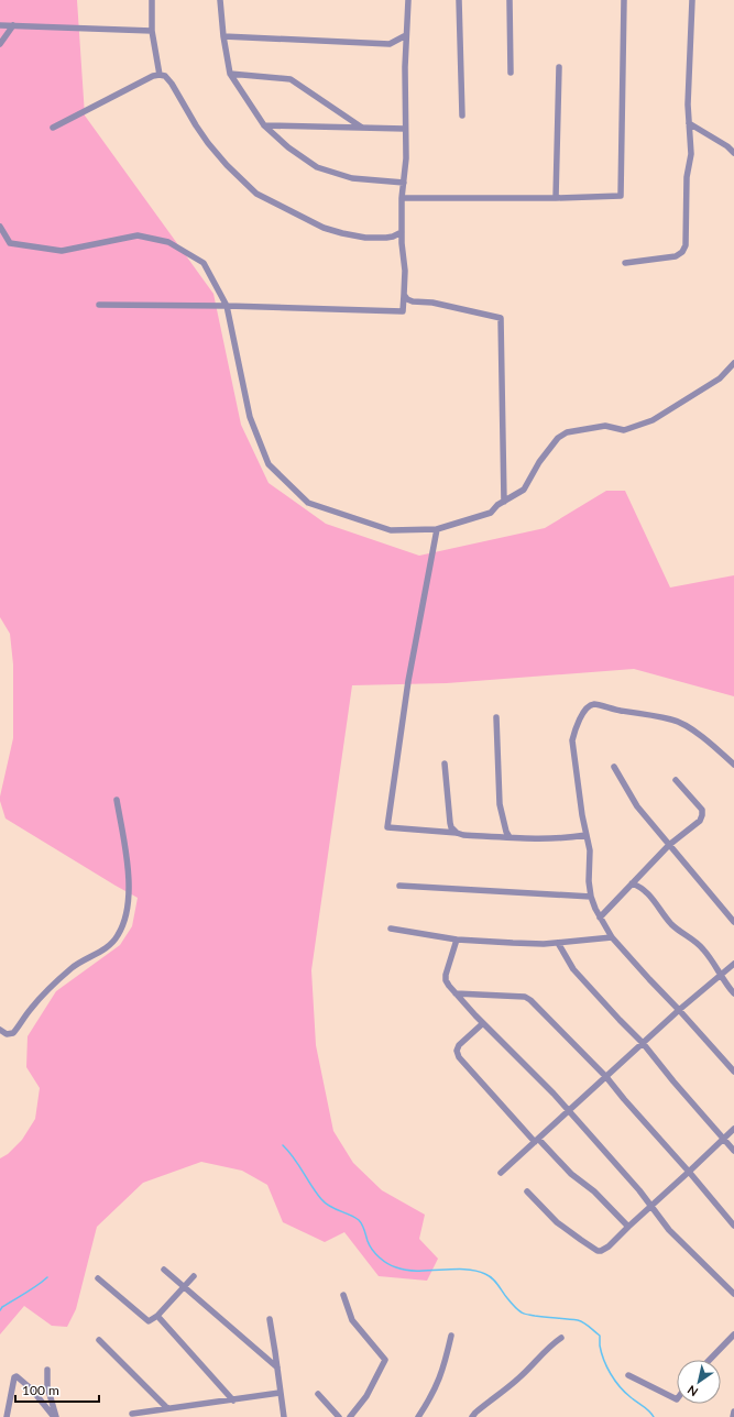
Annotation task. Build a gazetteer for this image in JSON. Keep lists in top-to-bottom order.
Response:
{
  "scale_bar": "100 m",
  "north": "bottom left"
}
